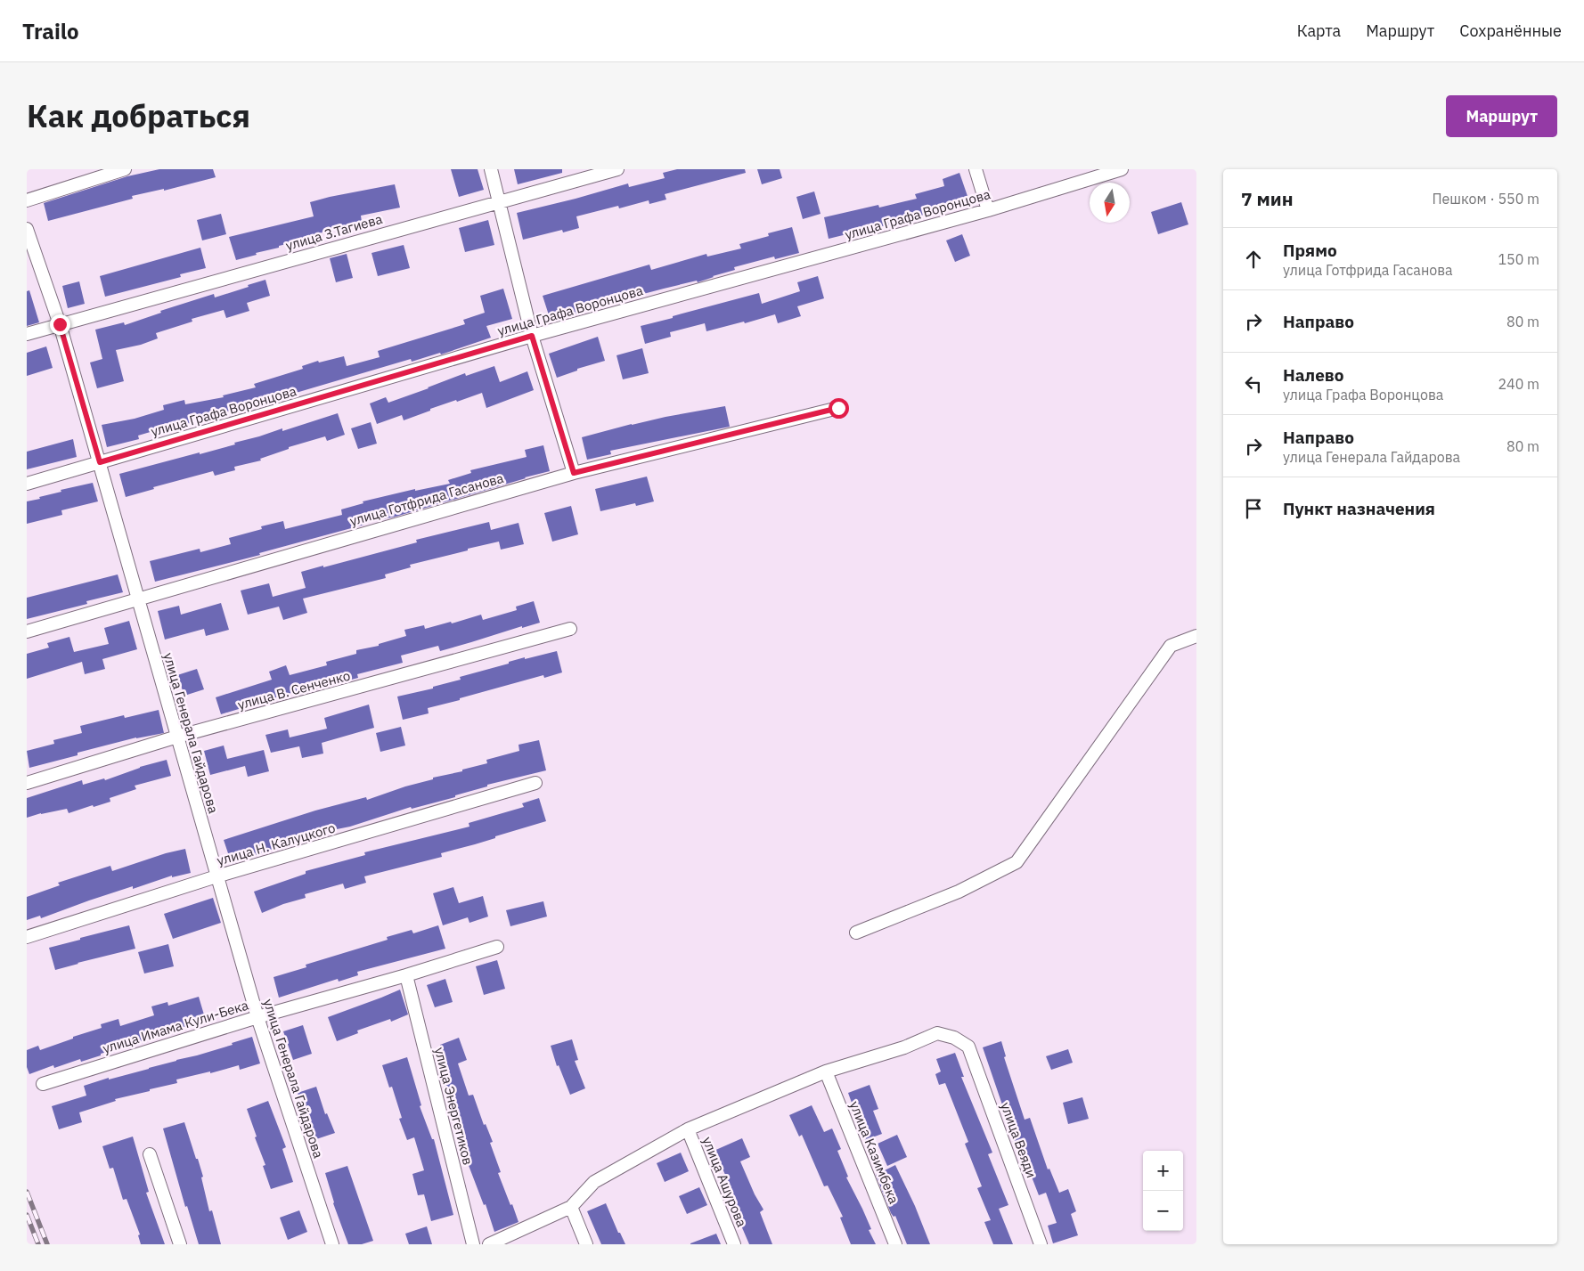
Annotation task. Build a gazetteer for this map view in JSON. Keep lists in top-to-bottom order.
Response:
{
  "streets": {
    "street": [
      "улица Графа Воронцова",
      "улица З.Тагиева",
      "улица Готфрида Гасанова",
      "улица В. Сенченко",
      "улица Генерала Гайдарова",
      "улица Н. Калуцкого",
      "улица Имама Кули-Бека",
      "улица Энергетиков",
      "улица Веяди",
      "улица Казимбека",
      "улица Ашурова"
    ]
  },
  "crossings": [
    ["улица Графа Воронцова", "улица Генерала Гайдарова"],
    ["улица З.Тагиева", "улица Генерала Гайдарова"],
    ["улица Готфрида Гасанова", "улица Генерала Гайдарова"],
    ["улица В. Сенченко", "улица Генерала Гайдарова"],
    ["улица Генерала Гайдарова", "улица Н. Калуцкого"],
    ["улица Генерала Гайдарова", "улица Имама Кули-Бека"],
    ["улица Имама Кули-Бека", "улица Энергетиков"],
    ["улица Веяди", "улица Казимбека"]
  ],
  "north": "bottom",
  "page": {
    "header": "Trailo",
    "nav": ["Карта", "Маршрут", "Сохранённые"],
    "title": "Как добраться",
    "buttons": "Маршрут",
    "heading": ["7 мин", "Пешком · 550 m"],
    "list": [
      ["Прямо", "улица Готфрида Гасанова", "150 m"],
      ["Направо", "80 m"],
      ["Налево", "улица Графа Воронцова", "240 m"],
      ["Направо", "улица Генерала Гайдарова", "80 m"],
      "Пункт назначения"
    ],
    "map_buttons": ["+", "−"]
  }
}
